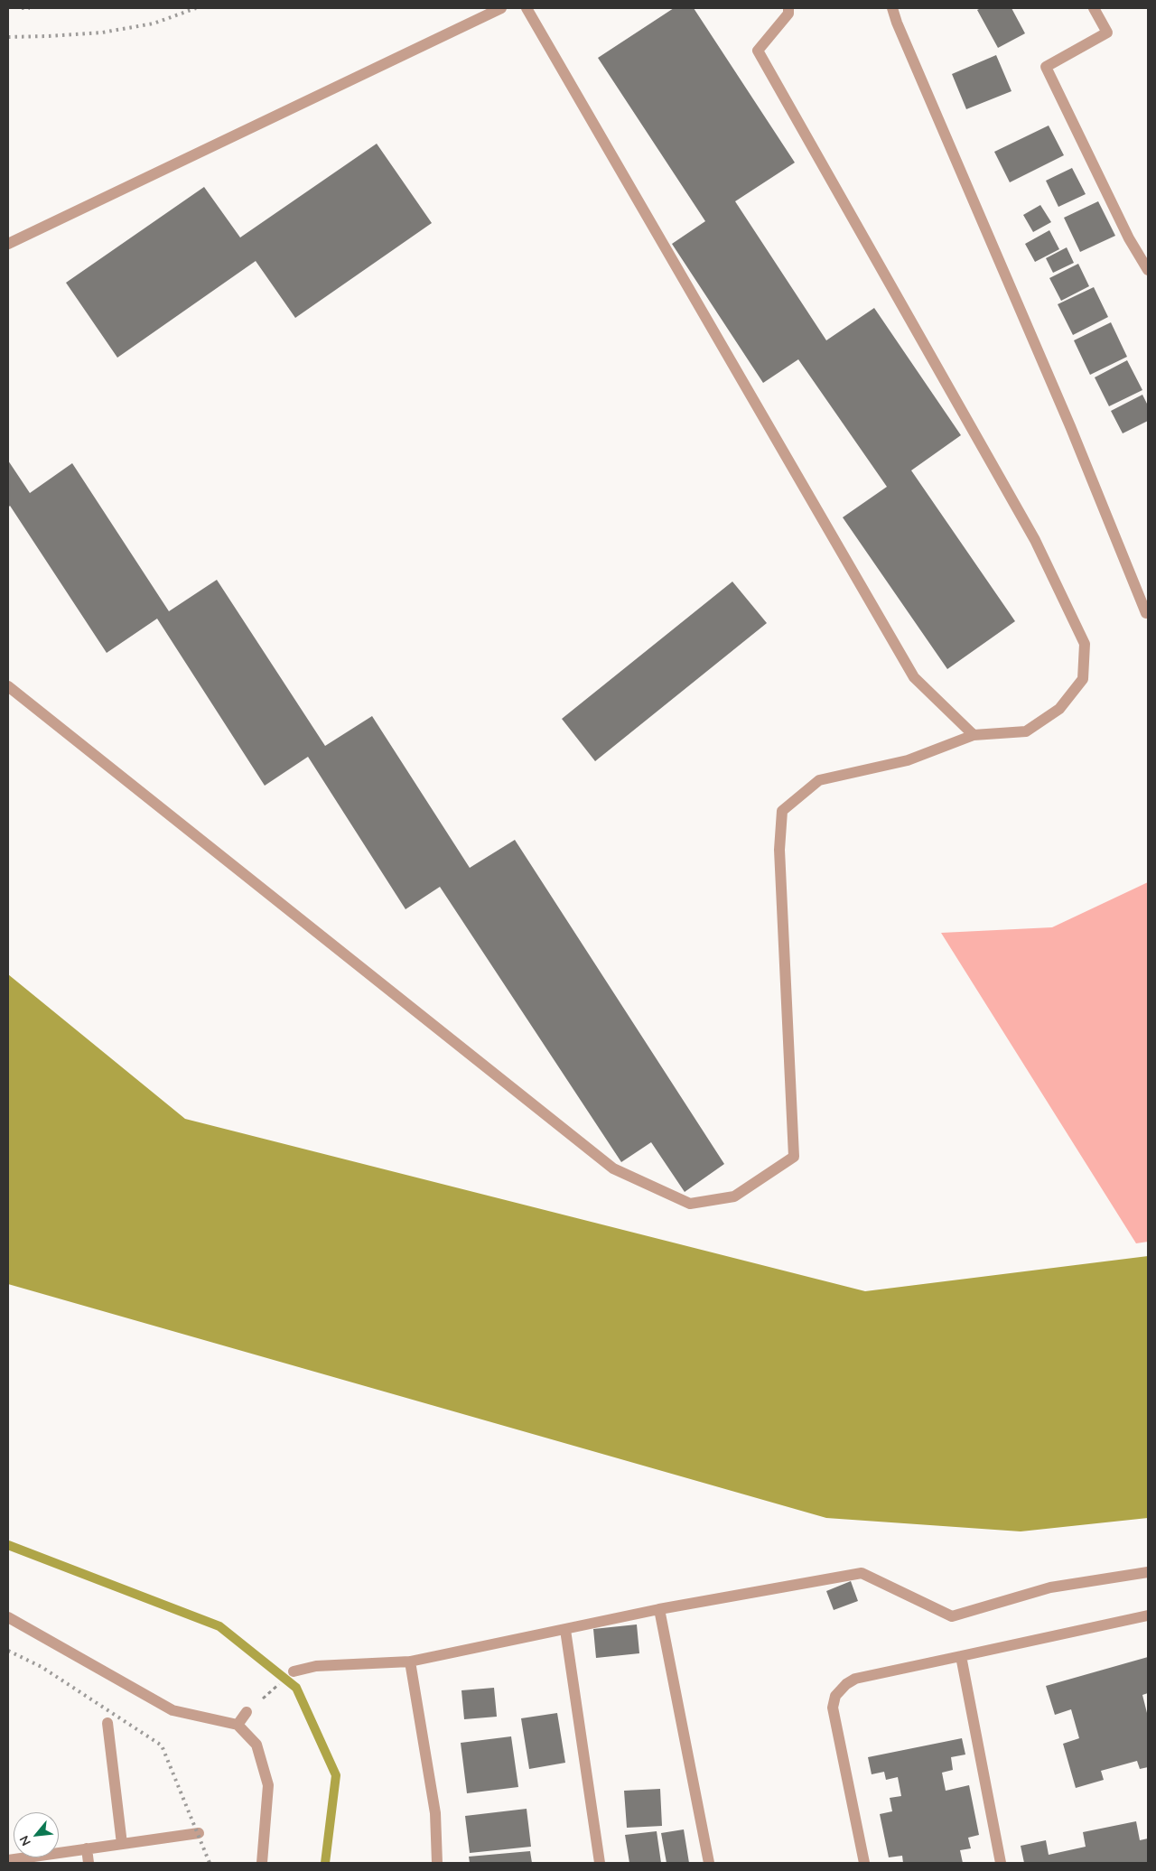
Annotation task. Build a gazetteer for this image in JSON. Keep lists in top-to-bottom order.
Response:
{
  "north": "bottom left"
}
